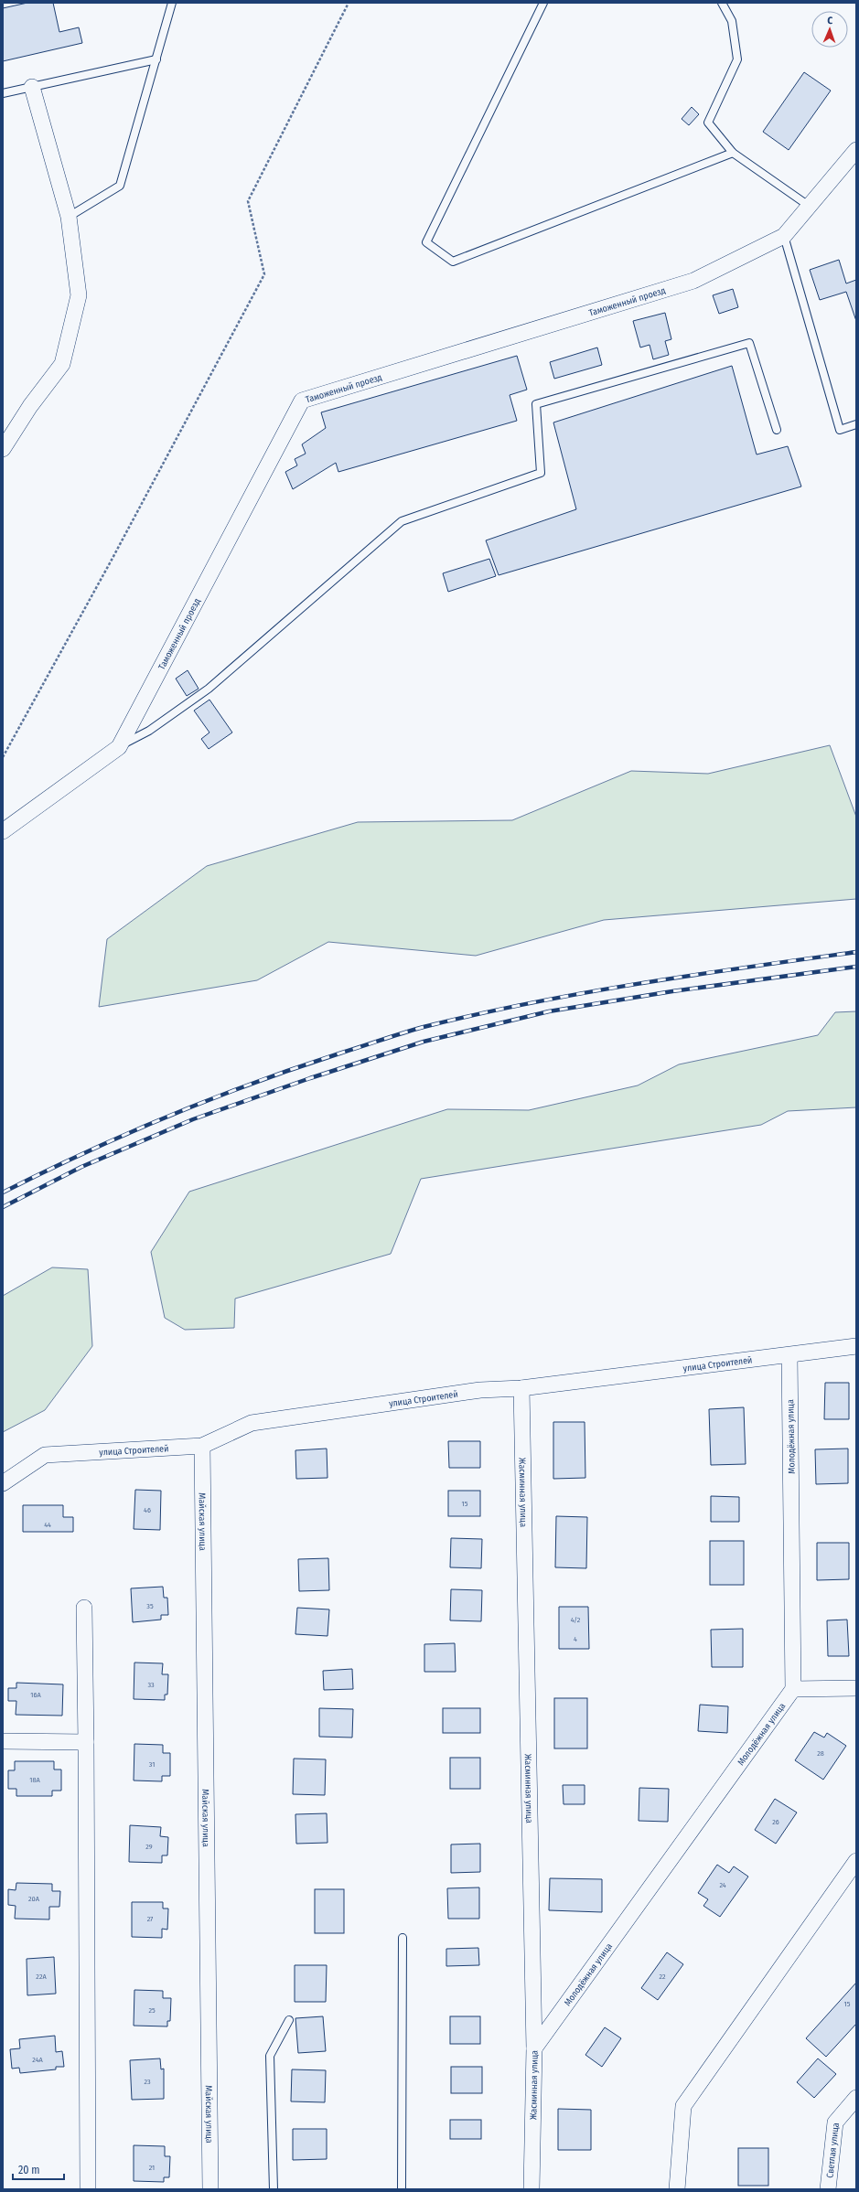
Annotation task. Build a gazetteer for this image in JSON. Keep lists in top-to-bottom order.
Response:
{
  "streets": {
    "street": [
      "Таможенный проезд",
      "улица Строителей",
      "Молодёжная улица",
      "Жасминная улица",
      "Майская улица",
      "Светлая улица"
    ]
  },
  "crossings": [
    ["улица Строителей", "Молодёжная улица"],
    ["улица Строителей", "Жасминная улица"],
    ["улица Строителей", "Майская улица"],
    ["Молодёжная улица", "Жасминная улица"]
  ],
  "house_numbers": [
    "15",
    "46",
    "44",
    "35",
    "4/2",
    "4",
    "33",
    "16А",
    "28",
    "31",
    "18А",
    "26",
    "29",
    "24",
    "20А",
    "27",
    "22А",
    "22",
    "15",
    "25",
    "24А",
    "23",
    "21"
  ],
  "scale_bar": "20 m",
  "north": "top"
}
